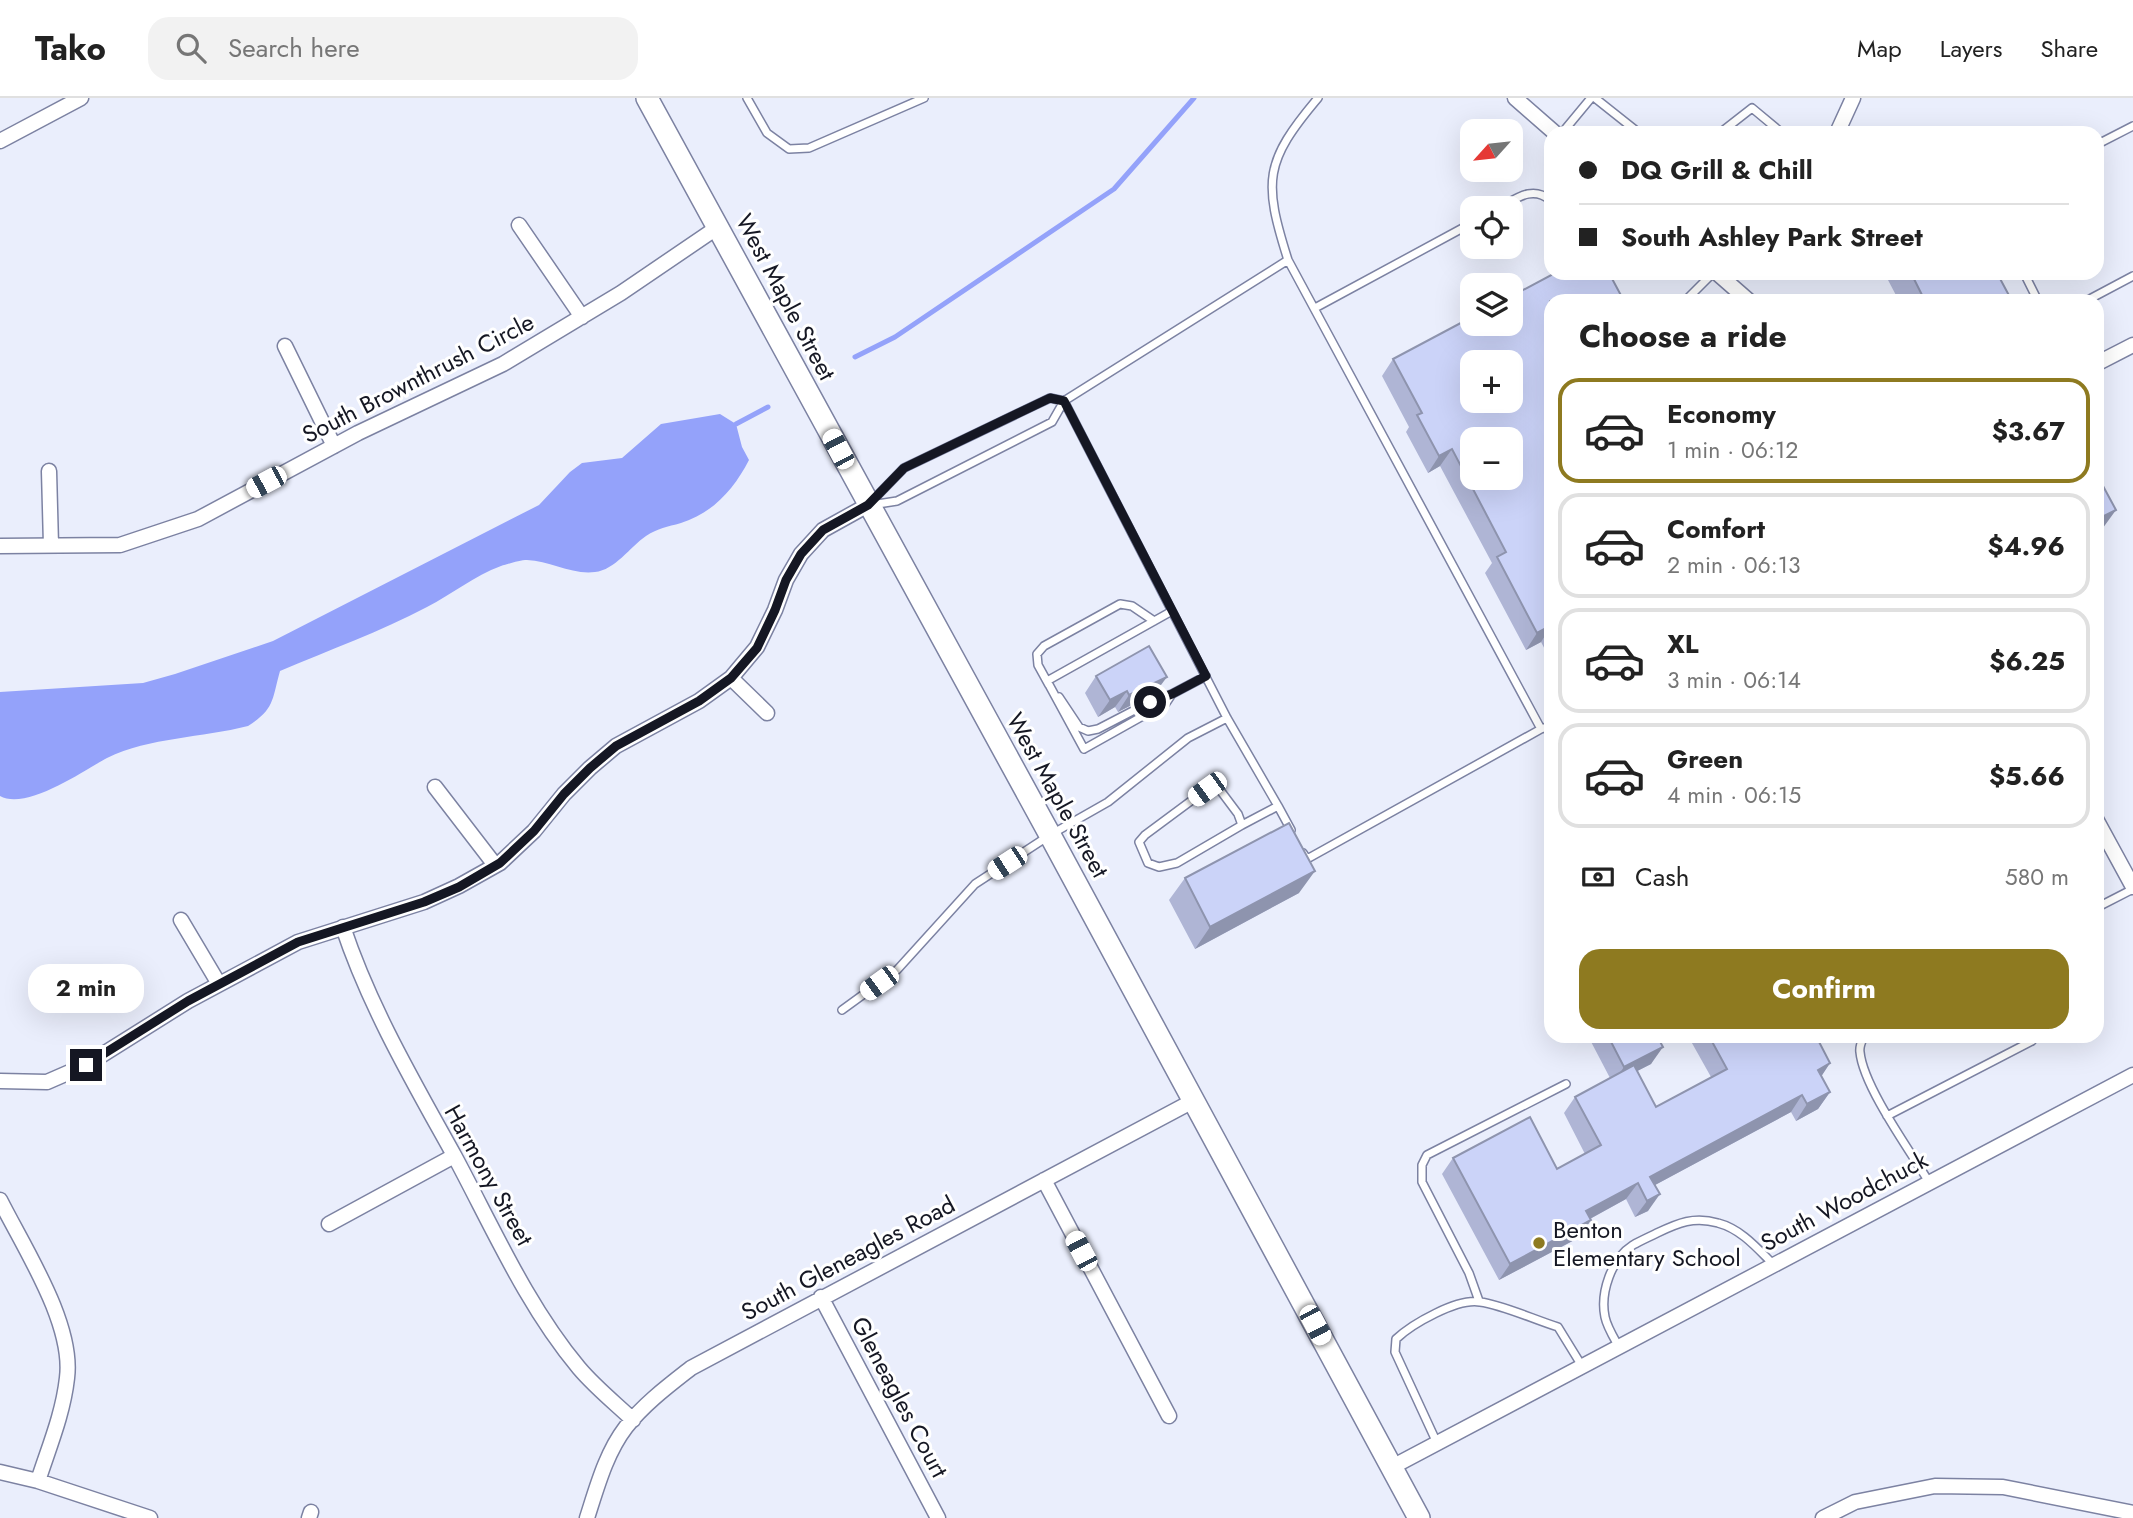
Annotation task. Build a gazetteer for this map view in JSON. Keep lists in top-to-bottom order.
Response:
{
  "streets": {
    "main road": ["West Maple Street"],
    "street": [
      "South Brownthrush Circle",
      "Harmony Street",
      "South Woodchuck",
      "South Gleneagles Road",
      "Gleneagles Court"
    ]
  },
  "crossings": [
    ["West Maple Street", "South Brownthrush Circle"],
    ["West Maple Street", "South Woodchuck"],
    ["West Maple Street", "South Gleneagles Road"],
    ["Harmony Street", "South Gleneagles Road"],
    ["South Gleneagles Road", "Gleneagles Court"]
  ],
  "places": ["Benton Elementary School"],
  "north": "bottom left",
  "page": {
    "header": "Tako",
    "search": "Search here",
    "nav": ["Map", "Layers", "Share"],
    "map_buttons": ["+", "−"],
    "banner": ["DQ Grill & Chill", "South Ashley Park Street"],
    "heading": "Choose a ride",
    "list": [
      {
        "name": "Economy",
        "note": "1 min · 06:12",
        "value": "$3.67"
      },
      {
        "name": "Comfort",
        "note": "2 min · 06:13",
        "value": "$4.96"
      },
      {
        "name": "XL",
        "note": "3 min · 06:14",
        "value": "$6.25"
      },
      {
        "name": "Green",
        "note": "4 min · 06:15",
        "value": "$5.66"
      }
    ],
    "pay": ["Cash", "580 m"],
    "buttons": "Confirm",
    "bubble": "2 min"
  }
}
